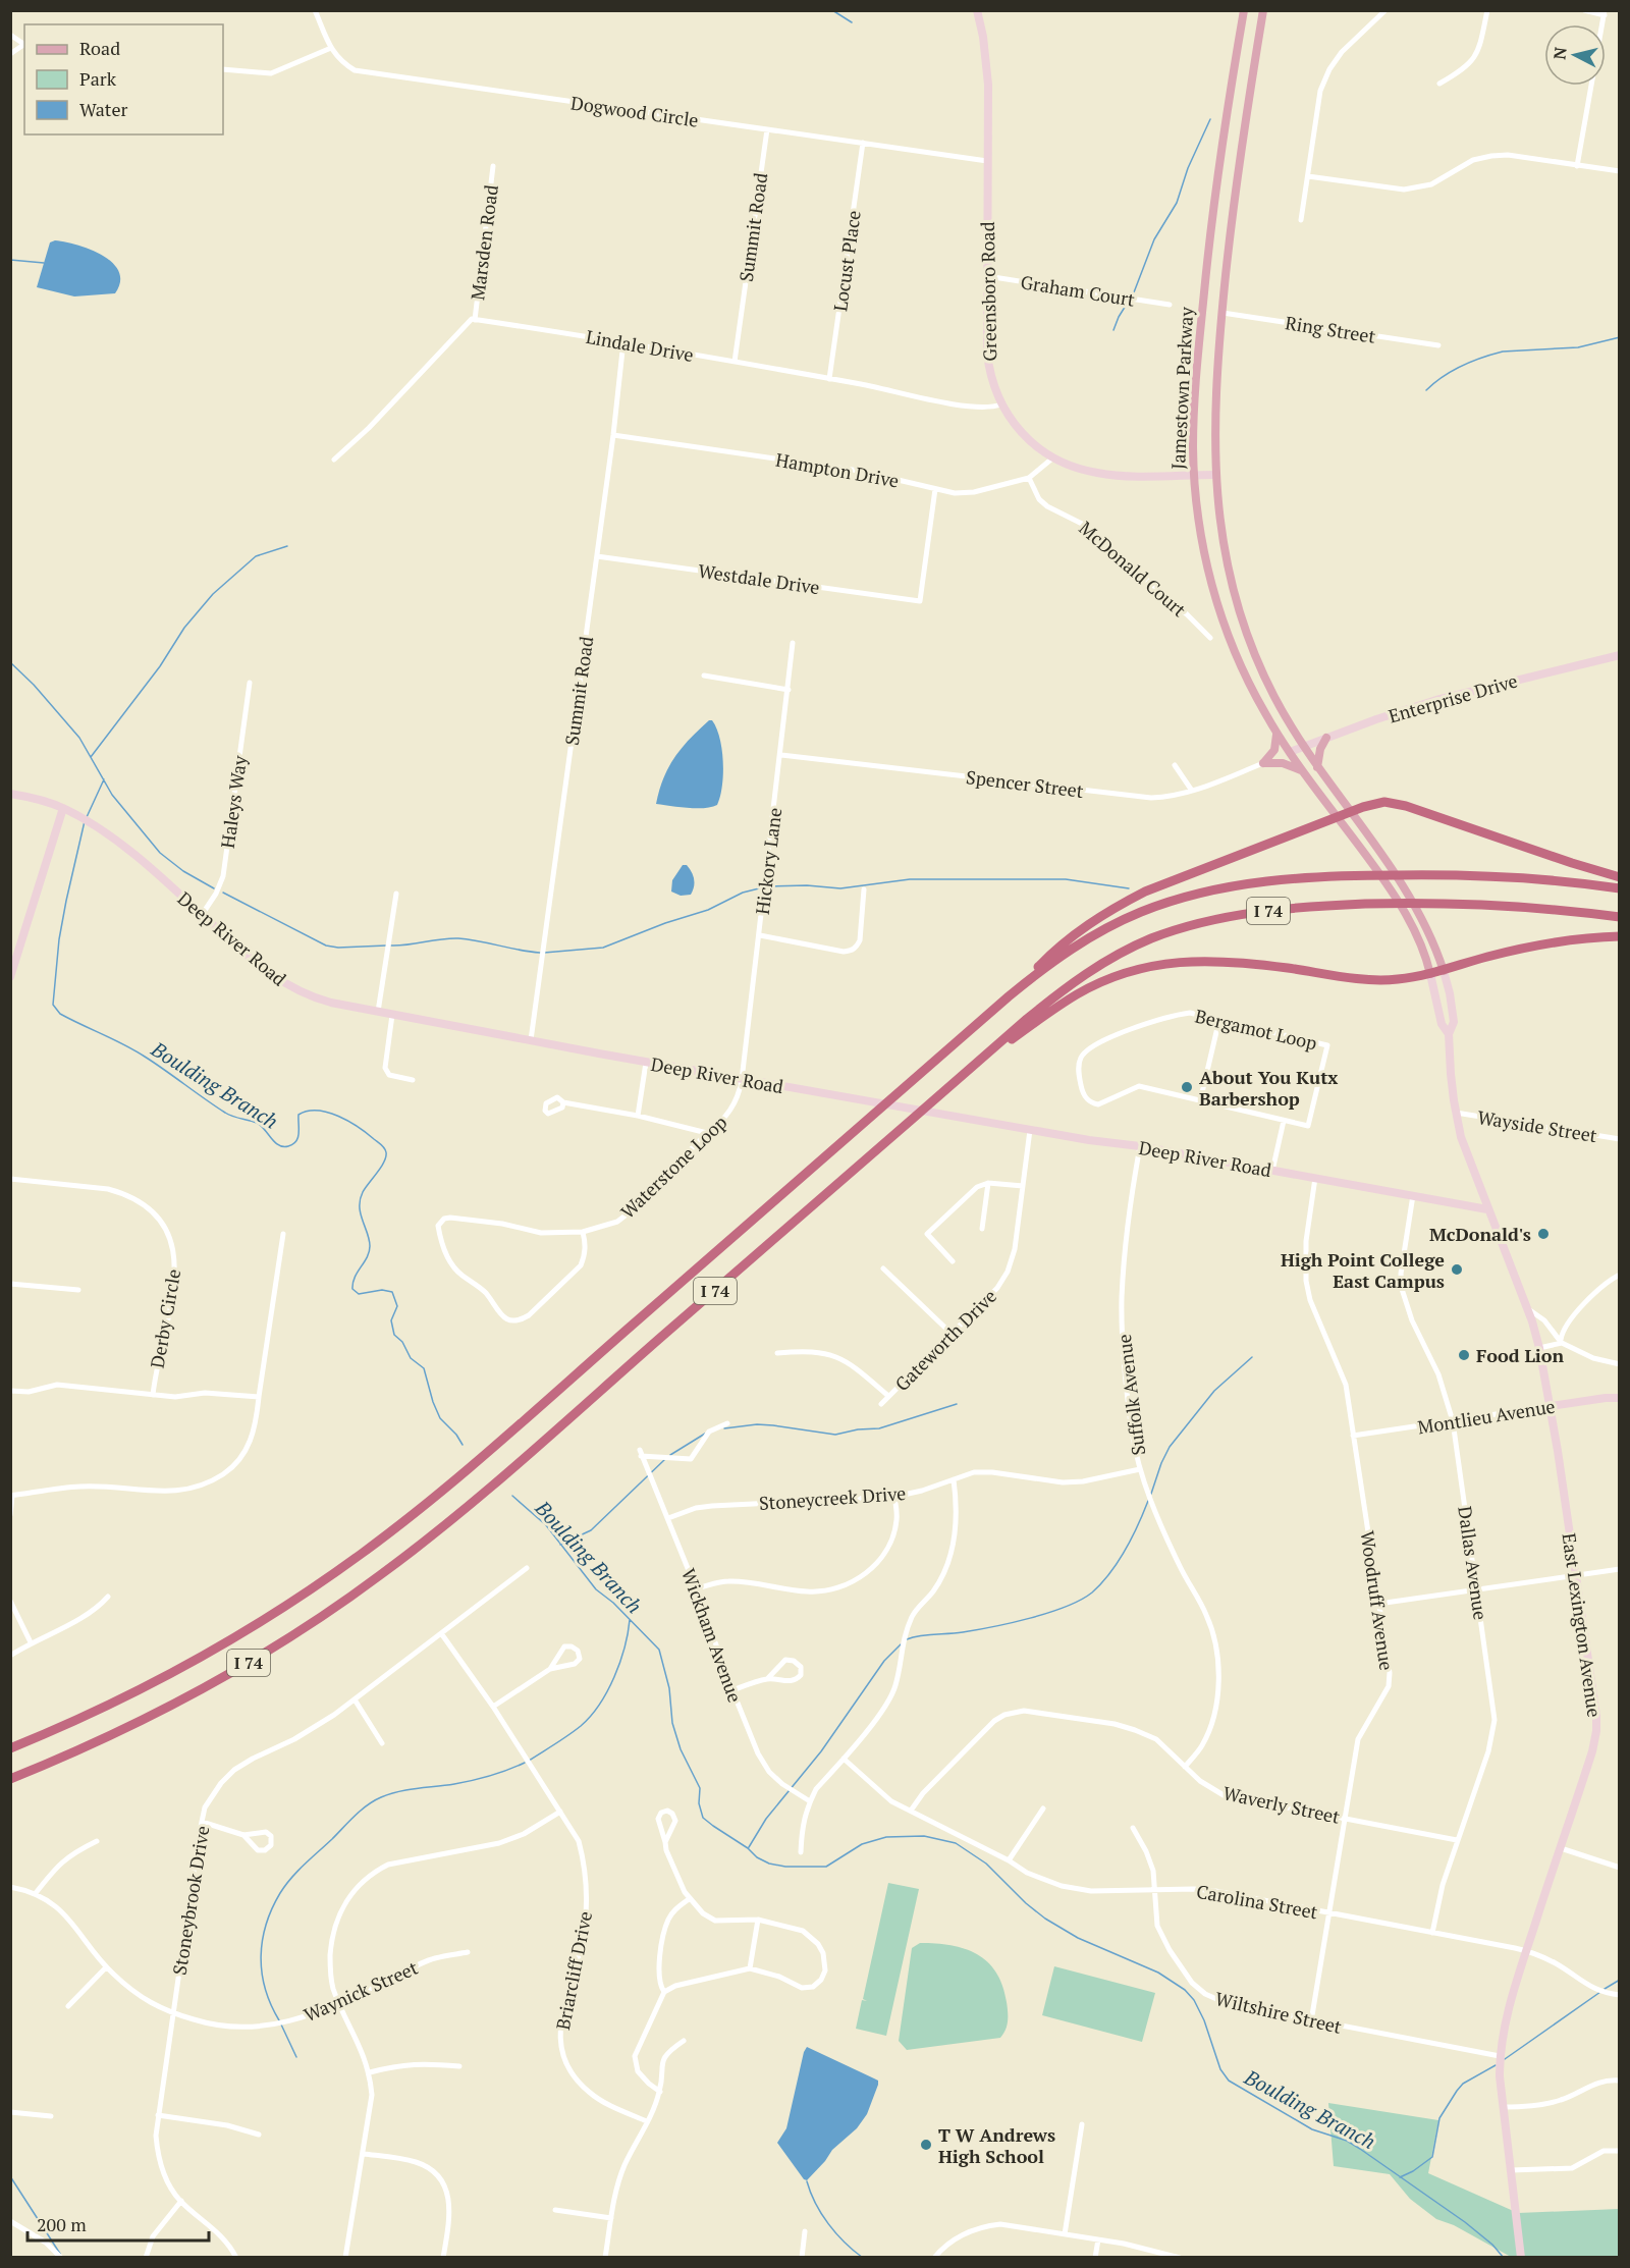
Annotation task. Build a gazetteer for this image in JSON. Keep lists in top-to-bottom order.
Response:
{
  "streets": {
    "highway": ["I 74"],
    "main road": ["Jamestown Parkway"],
    "street": [
      "Dogwood Circle",
      "Summit Road",
      "Marsden Road",
      "Locust Place",
      "Graham Court",
      "Greensboro Road",
      "Ring Street",
      "Lindale Drive",
      "Hampton Drive",
      "McDonald Court",
      "Westdale Drive",
      "Enterprise Drive",
      "Spencer Street",
      "Haleys Way",
      "Hickory Lane",
      "Deep River Road",
      "Bergamot Loop",
      "Wayside Street",
      "Waterstone Loop",
      "Derby Circle",
      "Gateworth Drive",
      "Suffolk Avenue",
      "Montlieu Avenue",
      "Stoneycreek Drive",
      "Dallas Avenue",
      "Woodruff Avenue",
      "East Lexington Avenue",
      "Wickham Avenue",
      "Waverly Street",
      "Stoneybrook Drive",
      "Carolina Street",
      "Briarcliff Drive",
      "Waynick Street",
      "Wiltshire Street"
    ]
  },
  "crossings": [
    ["Dogwood Circle", "Summit Road"],
    ["Dogwood Circle", "Locust Place"],
    ["Dogwood Circle", "Greensboro Road"],
    ["Summit Road", "Lindale Drive"],
    ["Summit Road", "Hampton Drive"],
    ["Summit Road", "Westdale Drive"],
    ["Summit Road", "Deep River Road"],
    ["Marsden Road", "Lindale Drive"],
    ["Locust Place", "Lindale Drive"],
    ["Graham Court", "Greensboro Road"],
    ["Greensboro Road", "Lindale Drive"],
    ["Greensboro Road", "Jamestown Parkway"],
    ["Greensboro Road", "Hampton Drive"],
    ["Ring Street", "Jamestown Parkway"],
    ["Jamestown Parkway", "Enterprise Drive"],
    ["Jamestown Parkway", "Deep River Road"],
    ["Jamestown Parkway", "Wayside Street"],
    ["Jamestown Parkway", "East Lexington Avenue"],
    ["Hampton Drive", "McDonald Court"],
    ["Hampton Drive", "Westdale Drive"],
    ["Spencer Street", "Hickory Lane"],
    ["Haleys Way", "Deep River Road"],
    ["Hickory Lane", "Deep River Road"],
    ["Hickory Lane", "Waterstone Loop"],
    ["Deep River Road", "Waterstone Loop"],
    ["Deep River Road", "Gateworth Drive"],
    ["Deep River Road", "Suffolk Avenue"],
    ["Deep River Road", "Dallas Avenue"],
    ["Deep River Road", "Woodruff Avenue"],
    ["Deep River Road", "East Lexington Avenue"],
    ["Suffolk Avenue", "Stoneycreek Drive"],
    ["Suffolk Avenue", "Waverly Street"],
    ["Montlieu Avenue", "Dallas Avenue"],
    ["Montlieu Avenue", "Woodruff Avenue"],
    ["Montlieu Avenue", "East Lexington Avenue"],
    ["Stoneycreek Drive", "Wickham Avenue"],
    ["Dallas Avenue", "Waverly Street"],
    ["Dallas Avenue", "Carolina Street"],
    ["Woodruff Avenue", "Waverly Street"],
    ["Woodruff Avenue", "Carolina Street"],
    ["Woodruff Avenue", "Wiltshire Street"],
    ["East Lexington Avenue", "Carolina Street"],
    ["East Lexington Avenue", "Wiltshire Street"],
    ["Waverly Street", "Carolina Street"],
    ["Stoneybrook Drive", "Briarcliff Drive"],
    ["Stoneybrook Drive", "Waynick Street"],
    ["Carolina Street", "Wiltshire Street"]
  ],
  "water": ["Boulding Branch"],
  "places": [
    "About You Kutx Barbershop",
    "McDonald's",
    "High Point College East Campus",
    "Food Lion",
    "T W Andrews High School"
  ],
  "legend": ["Road", "Park", "Water"],
  "scale_bar": "200 m",
  "north": "left"
}
